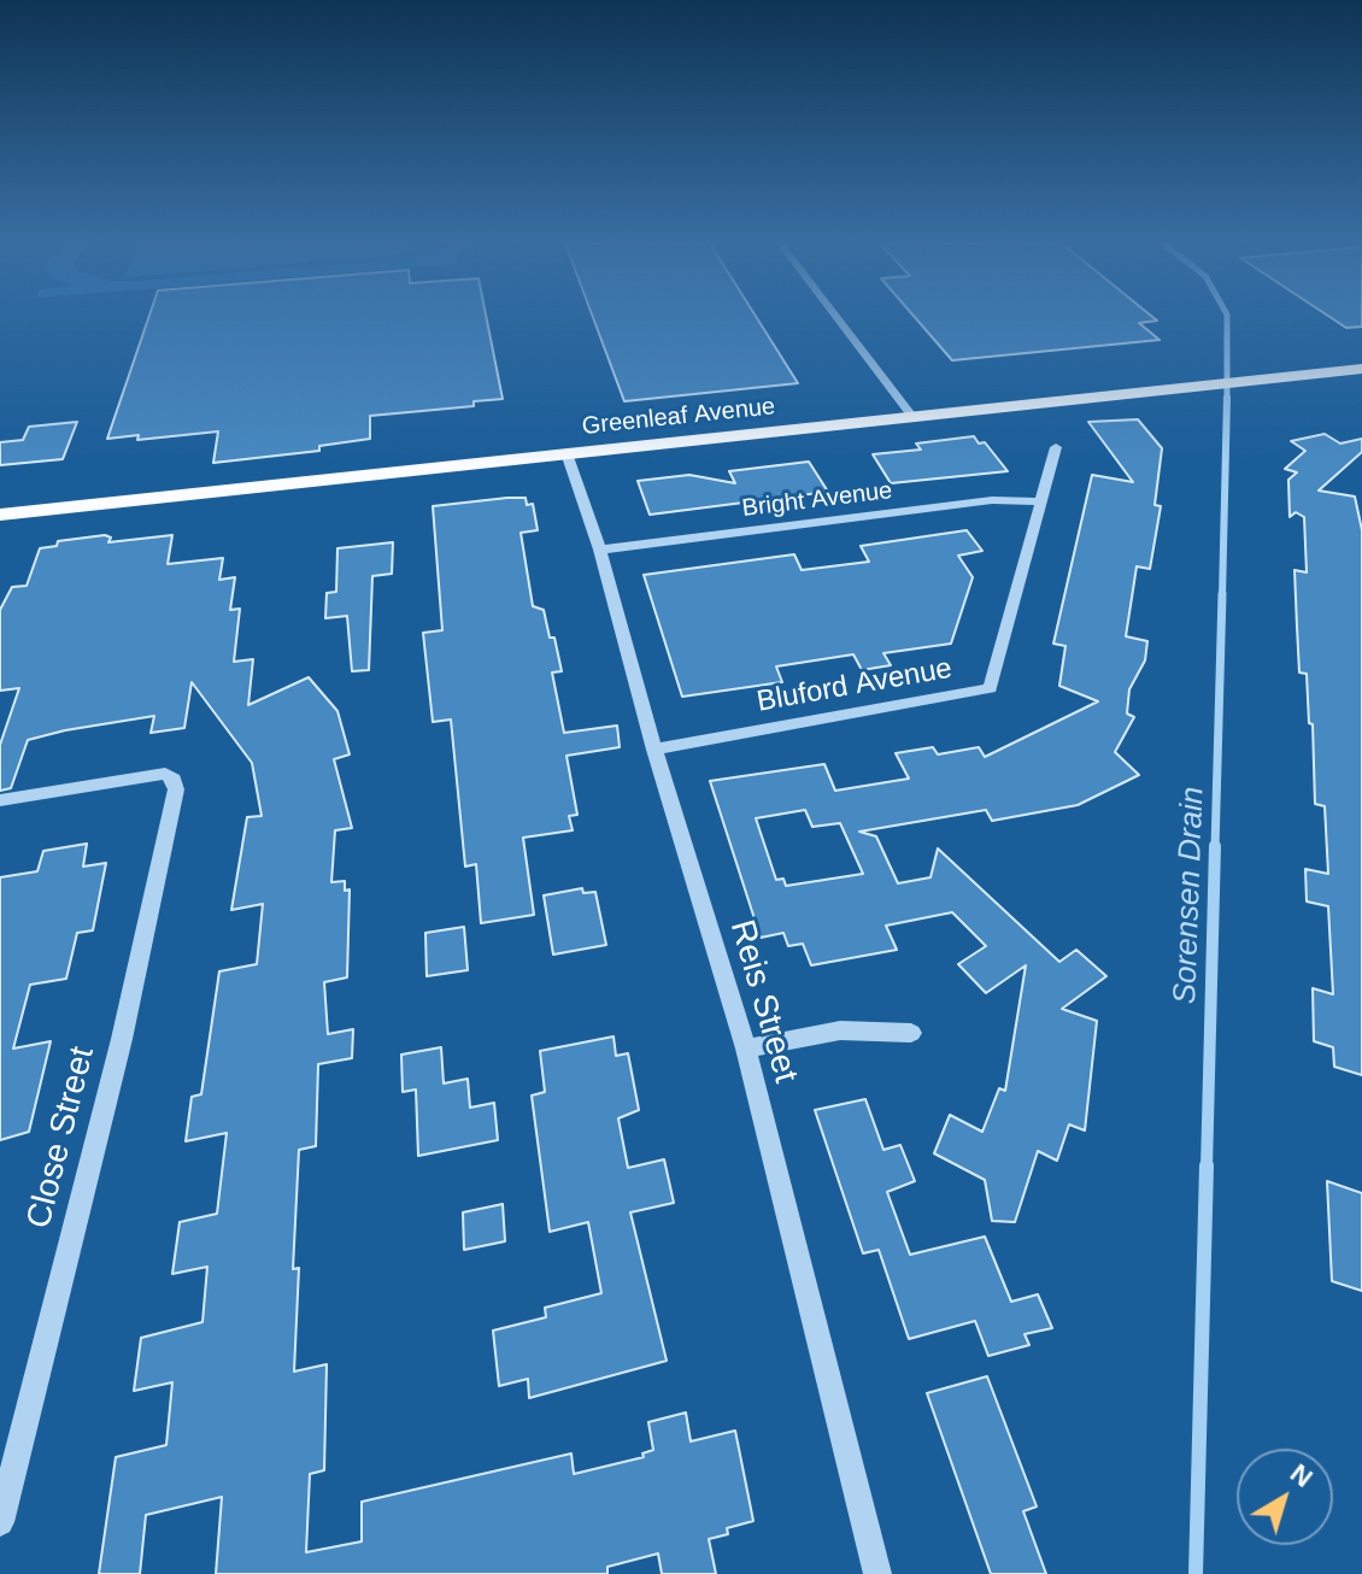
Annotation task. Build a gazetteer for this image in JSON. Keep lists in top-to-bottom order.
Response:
{
  "streets": {
    "main road": ["Greenleaf Avenue"],
    "street": [
      "Bright Avenue",
      "Bluford Avenue",
      "Reis Street",
      "Close Street"
    ]
  },
  "crossings": [
    ["Greenleaf Avenue", "Reis Street"],
    ["Bright Avenue", "Bluford Avenue"],
    ["Bright Avenue", "Reis Street"],
    ["Bluford Avenue", "Reis Street"]
  ],
  "water": ["Sorensen Drain"],
  "north": "top right"
}
